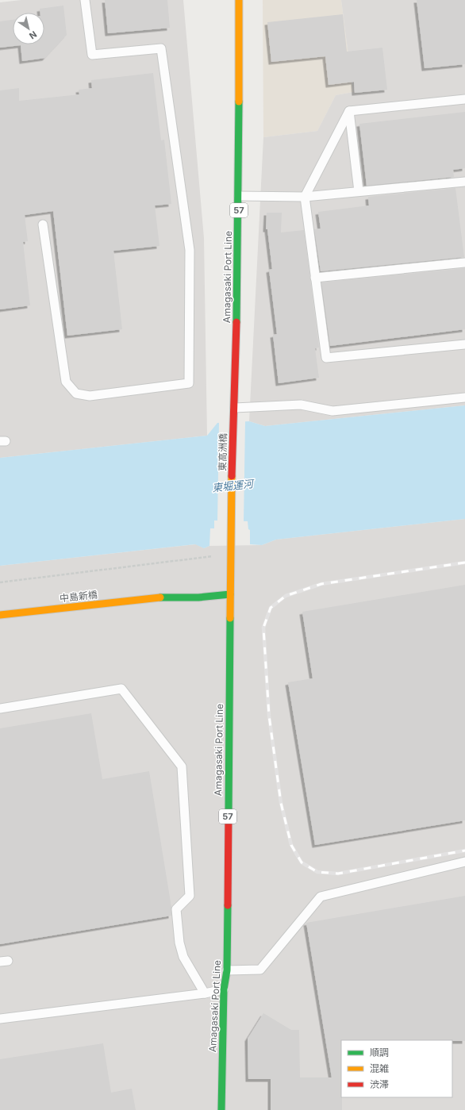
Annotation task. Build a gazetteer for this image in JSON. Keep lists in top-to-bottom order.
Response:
{
  "streets": {
    "main road": [
      "57",
      "Amagasaki Port Line",
      "東高洲橋",
      "中島新橋"
    ]
  },
  "crossings": [
    ["Amagasaki Port Line", "東高洲橋"],
    ["Amagasaki Port Line", "中島新橋"]
  ],
  "water": ["東堀運河"],
  "legend": ["順調", "混雑", "渋滞"],
  "north": "bottom right"
}
